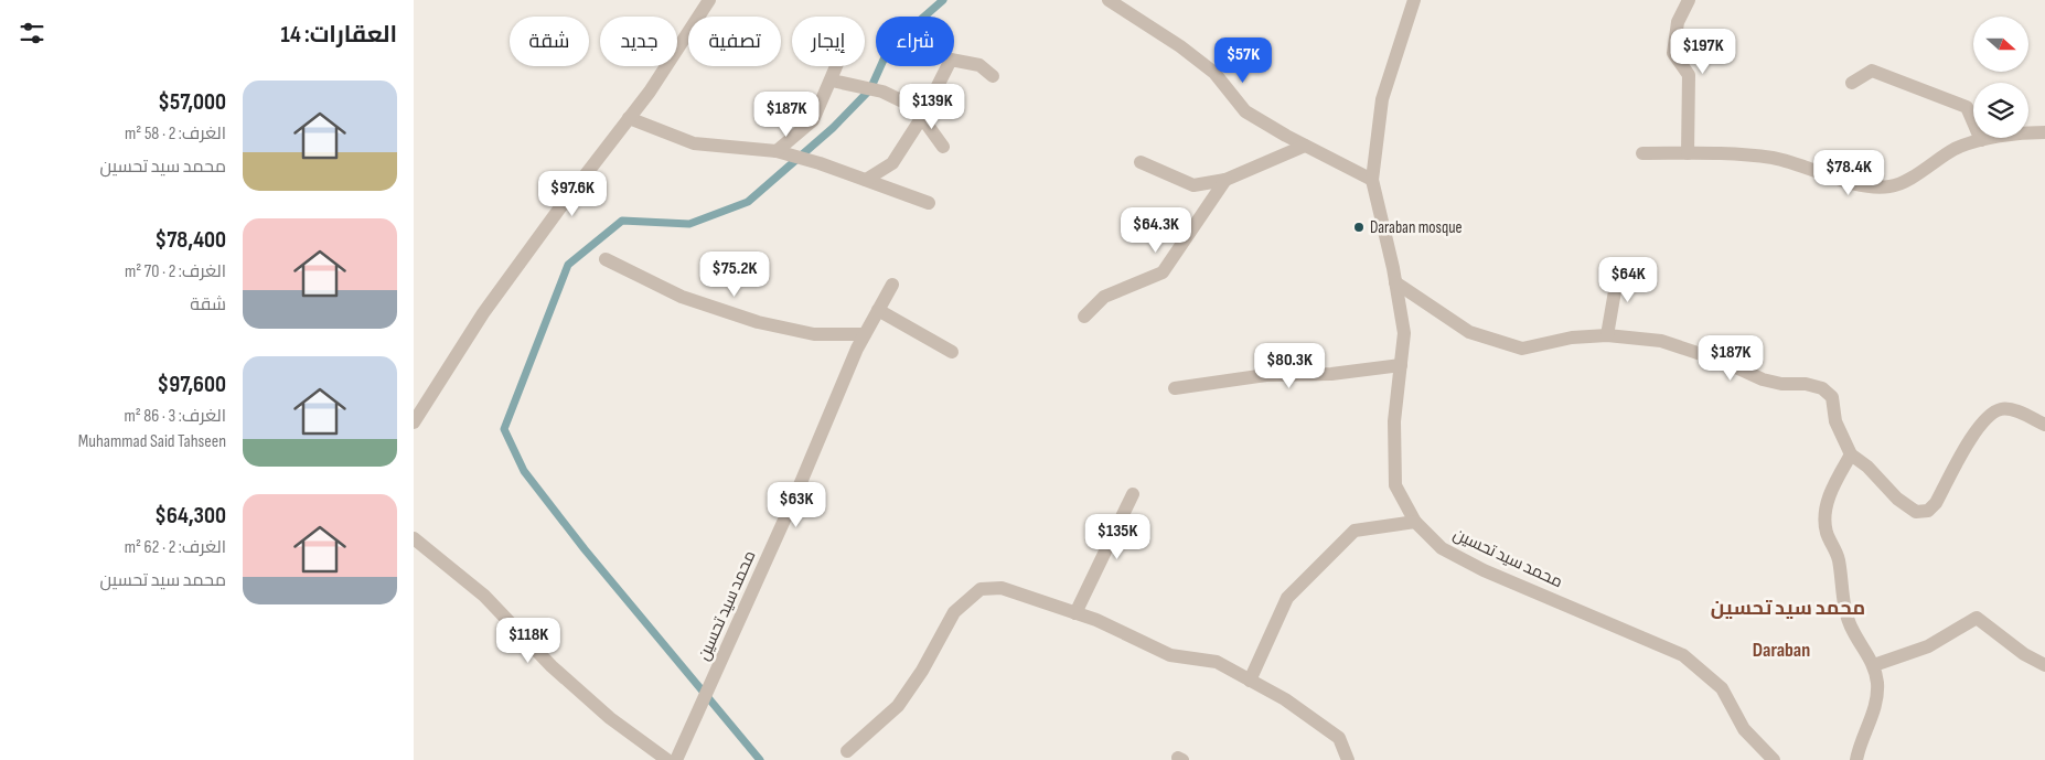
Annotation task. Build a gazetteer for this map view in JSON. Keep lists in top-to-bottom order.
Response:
{
  "streets": {
    "street": ["محمد سید تحسین"]
  },
  "districts": ["محمد سید تحسین", "Daraban"],
  "places": ["Daraban mosque"],
  "north": "right",
  "page": {
    "heading": "العقارات: 14",
    "chip": [
      "شراء",
      "إيجار",
      "تصفية",
      "جديد",
      "شقة"
    ],
    "price": [
      "$197K",
      "$57K",
      "$139K",
      "$187K",
      "$78.4K",
      "$97.6K",
      "$64.3K",
      "$75.2K",
      "$64K",
      "$187K",
      "$80.3K",
      "$63K",
      "$135K",
      "$118K"
    ],
    "list": [
      {
        "name": "$57,000",
        "note": "الغرف: 2 · 58 m² · محمد سید تحسین"
      },
      {
        "name": "$78,400",
        "note": "الغرف: 2 · 70 m² · شقة"
      },
      {
        "name": "$97,600",
        "note": "الغرف: 3 · 86 m² · Muhammad Said Tahseen"
      },
      {
        "name": "$64,300",
        "note": "الغرف: 2 · 62 m² · محمد سید تحسین"
      }
    ]
  }
}
